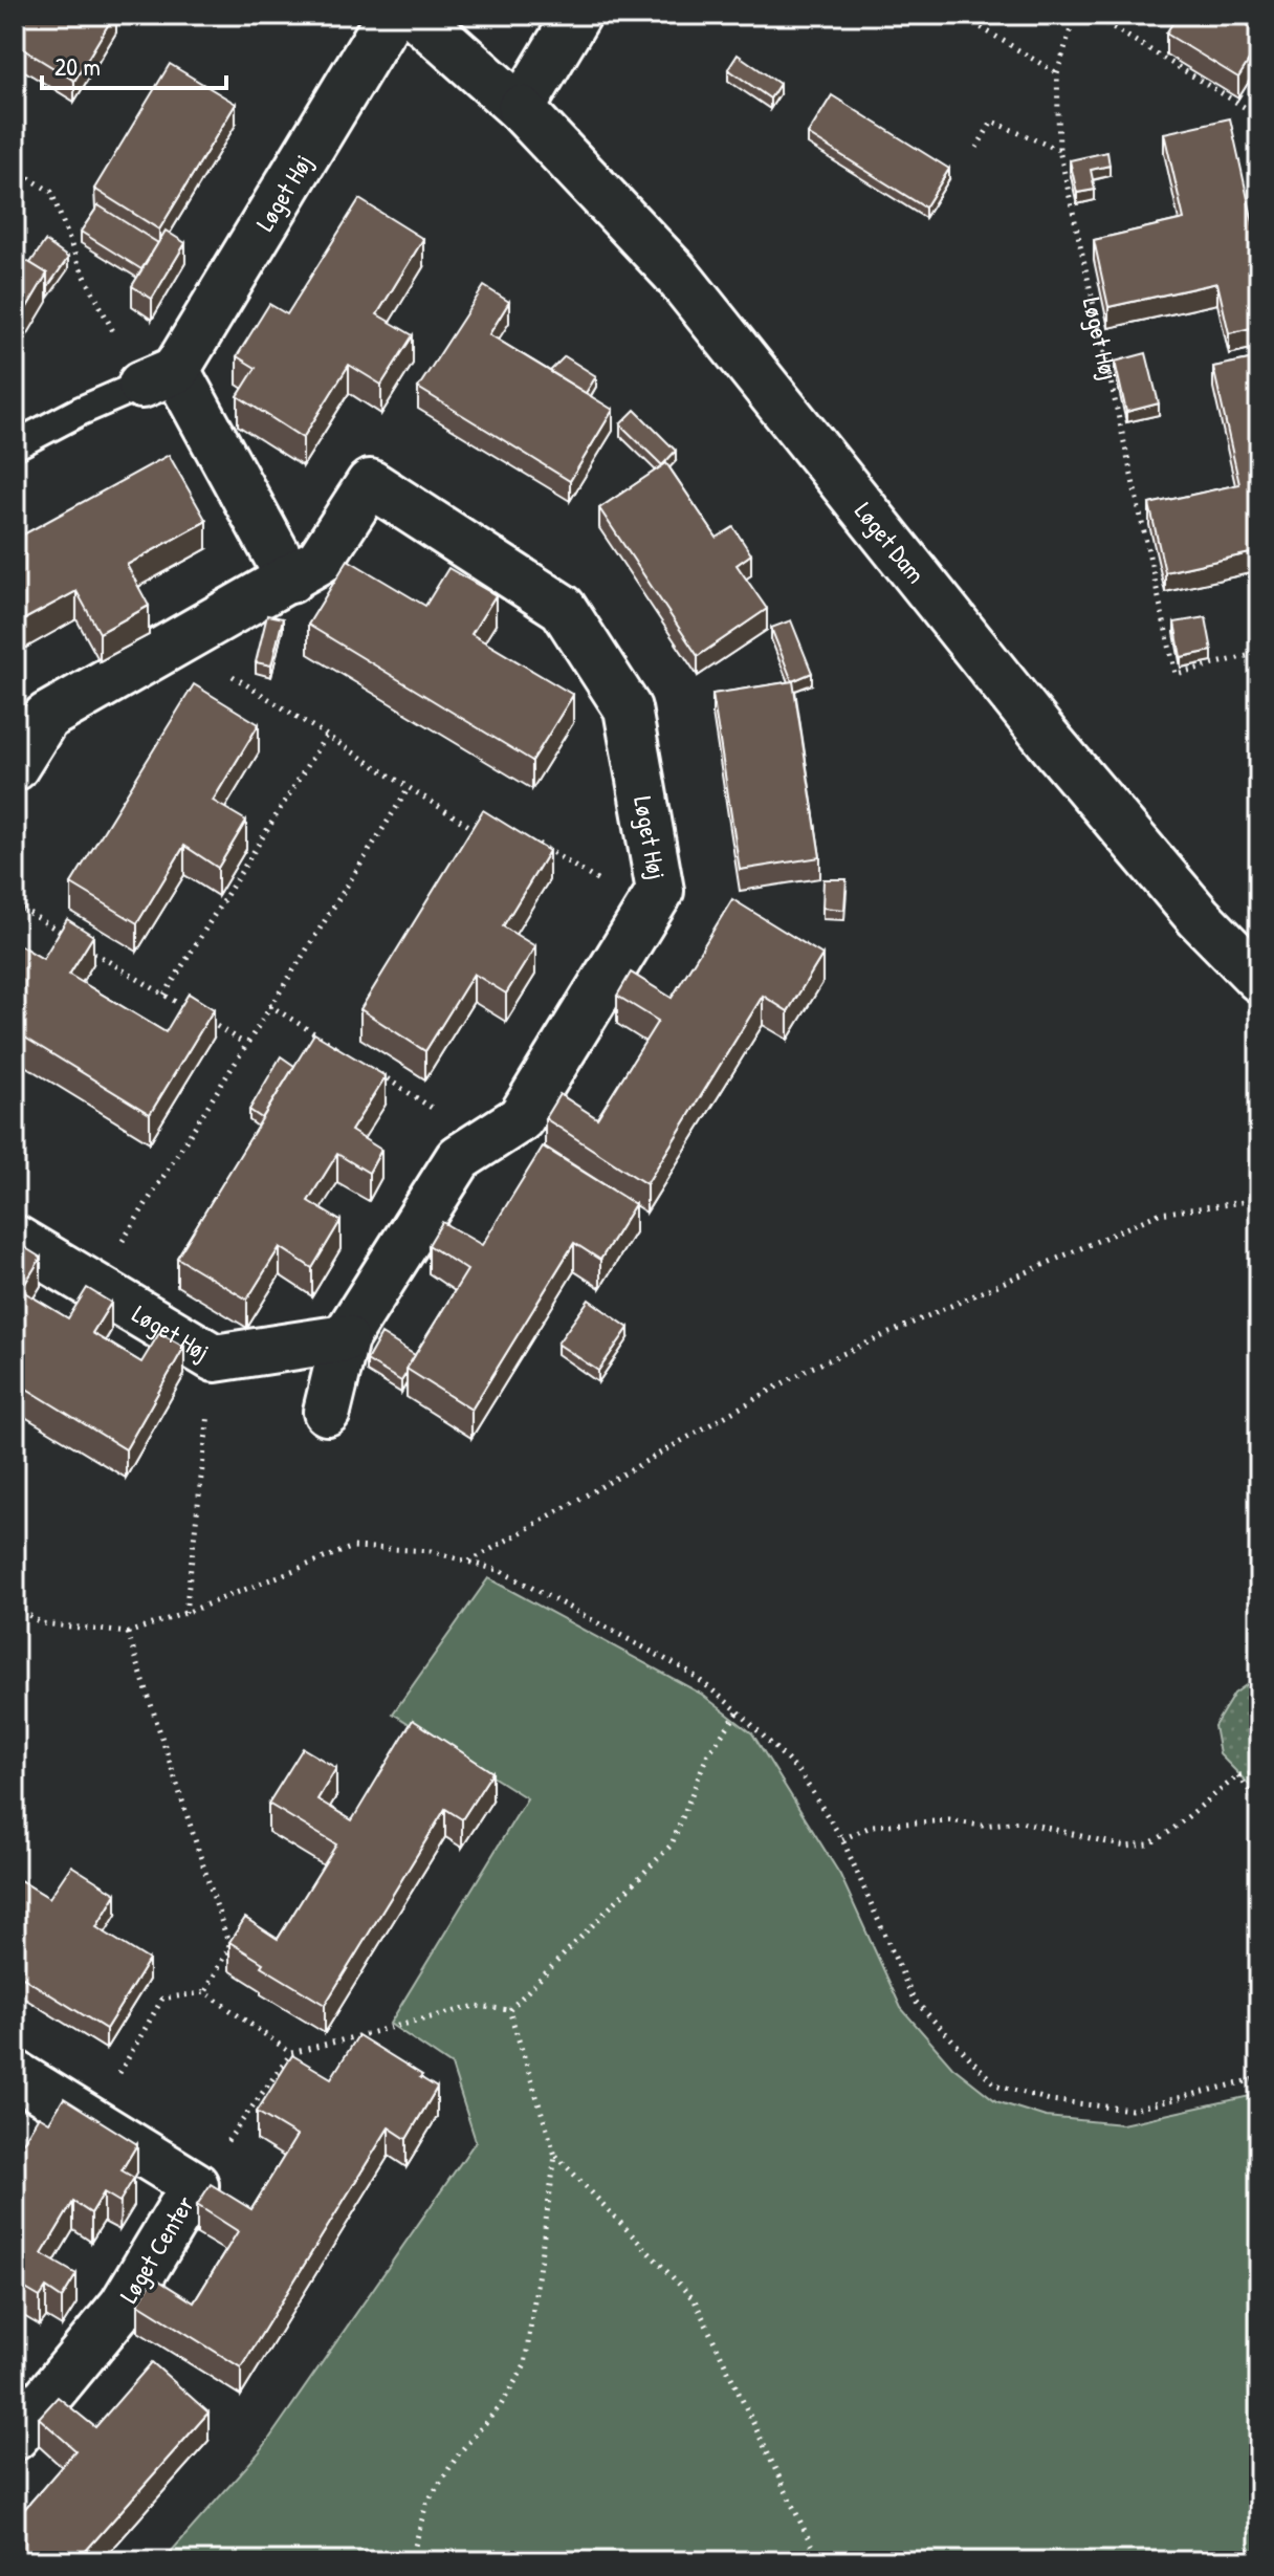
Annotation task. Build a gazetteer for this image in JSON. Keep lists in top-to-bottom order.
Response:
{
  "streets": {
    "street": ["Løget Høj", "Løget Dam", "Løget Center"]
  },
  "scale_bar": "20 m"
}
